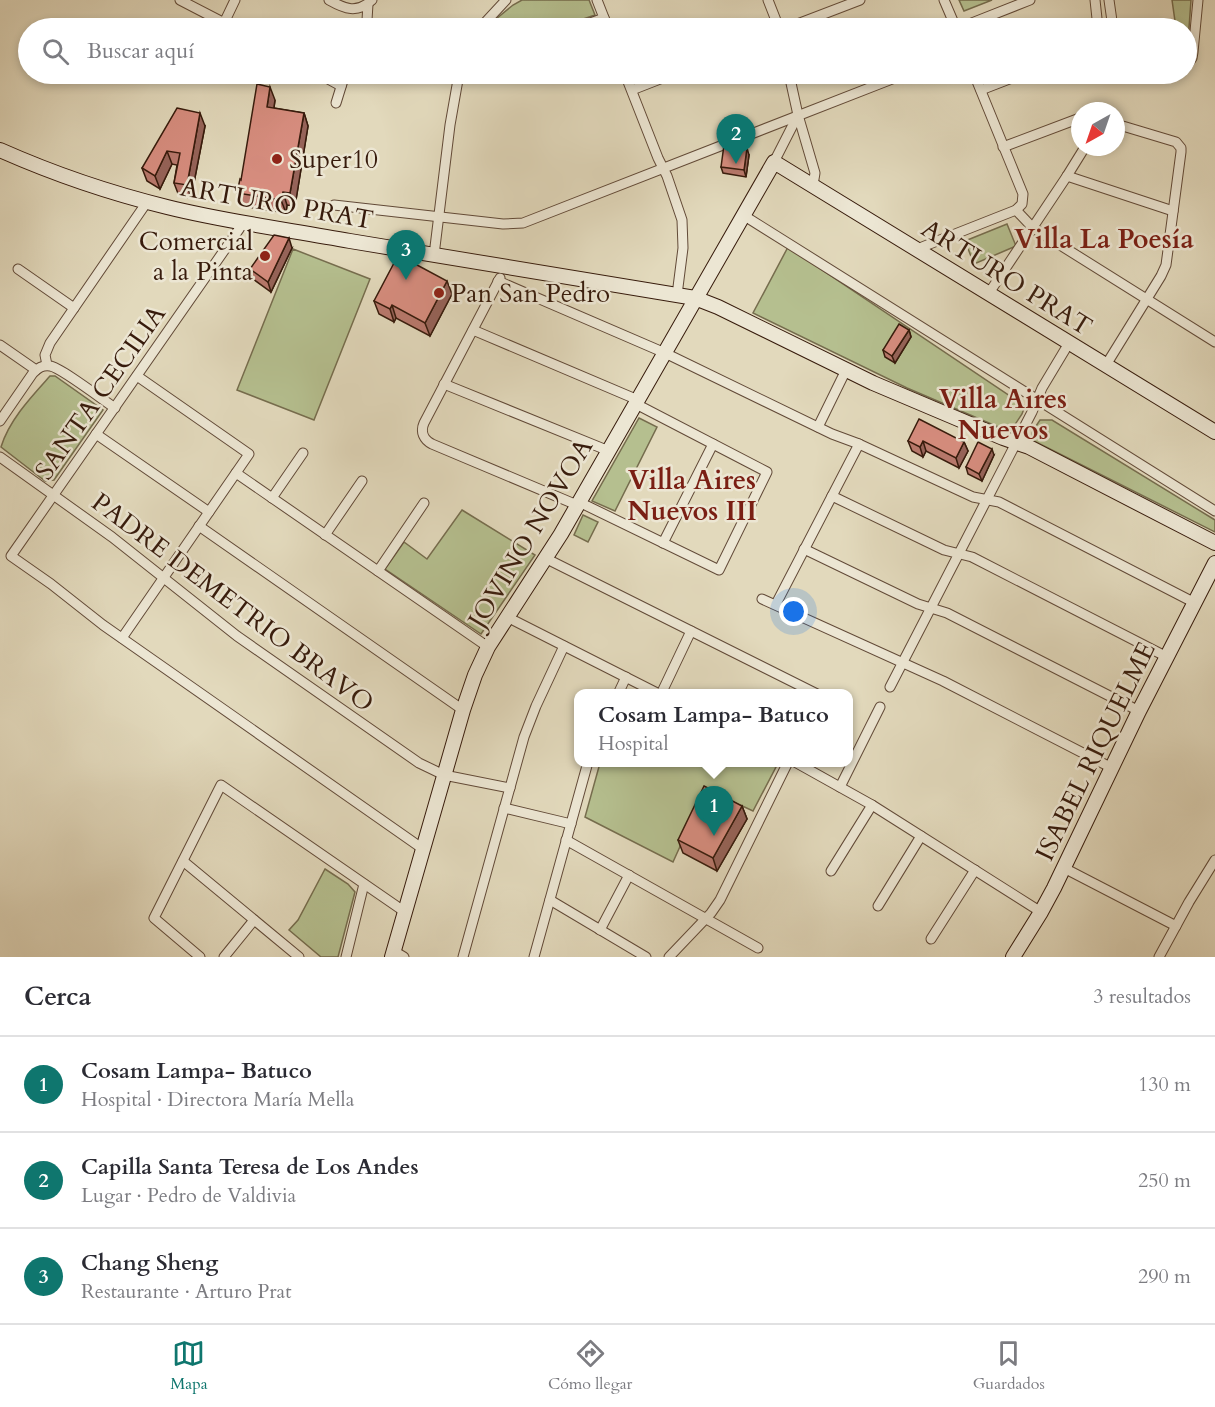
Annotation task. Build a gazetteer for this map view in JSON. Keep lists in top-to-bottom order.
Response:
{
  "streets": {
    "main road": ["ARTURO PRAT", "JOVINO NOVOA", "ISABEL RIQUELME"],
    "street": ["SANTA CECILIA", "PADRE DEMETRIO BRAVO"]
  },
  "crossings": [
    ["ARTURO PRAT", "SANTA CECILIA"],
    ["ARTURO PRAT", "JOVINO NOVOA"],
    ["SANTA CECILIA", "PADRE DEMETRIO BRAVO"],
    ["JOVINO NOVOA", "PADRE DEMETRIO BRAVO"]
  ],
  "districts": ["Villa La Poesía", "Villa Aires Nuevos", "Villa Aires Nuevos III"],
  "places": ["Super10", "Comercial a la Pinta", "Pan San Pedro"],
  "north": "bottom left",
  "page": {
    "search": "Buscar aquí",
    "pins": ["2", "3", "1"],
    "popup": ["Cosam Lampa- Batuco", "Hospital"],
    "heading": ["Cerca", "3 resultados"],
    "list": [
      {
        "mark": "1",
        "name": "Cosam Lampa- Batuco",
        "note": "Hospital · Directora María Mella",
        "value": "130 m"
      },
      {
        "mark": "2",
        "name": "Capilla Santa Teresa de Los Andes",
        "note": "Lugar · Pedro de Valdivia",
        "value": "250 m"
      },
      {
        "mark": "3",
        "name": "Chang Sheng",
        "note": "Restaurante · Arturo Prat",
        "value": "290 m"
      }
    ],
    "nav": ["Mapa", "Cómo llegar", "Guardados"]
  }
}
